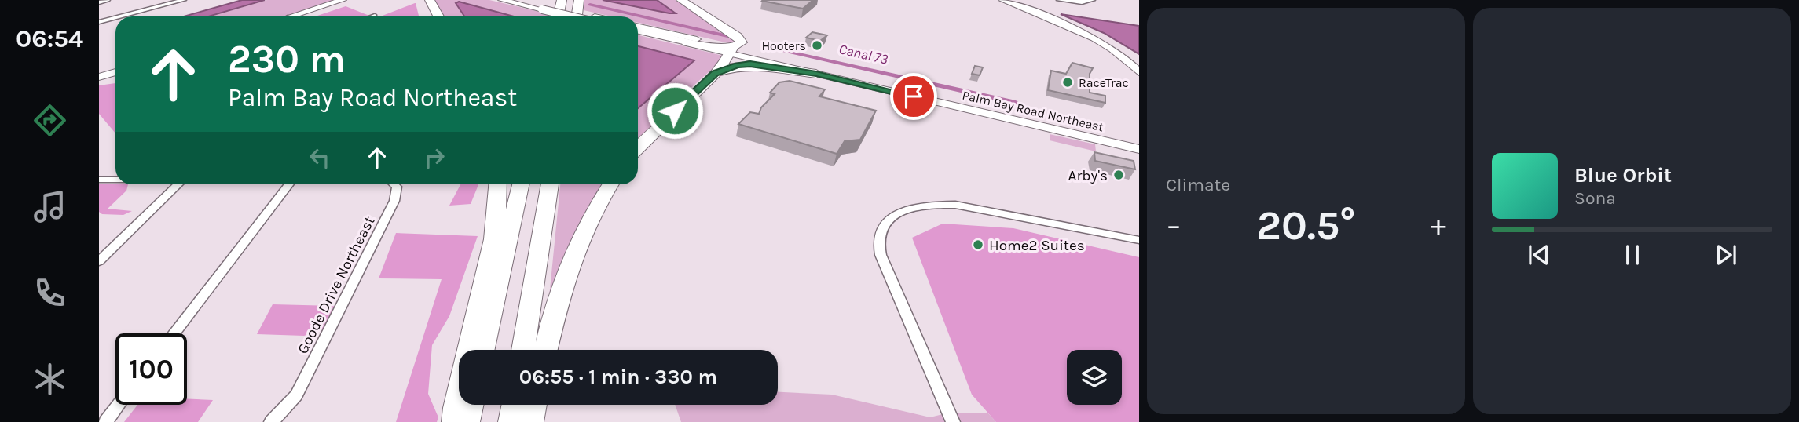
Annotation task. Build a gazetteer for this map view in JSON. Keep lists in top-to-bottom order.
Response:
{
  "streets": {
    "main road": ["Palm Bay Road Northeast"],
    "street": ["Goode Drive Northeast"]
  },
  "water": ["Canal 73"],
  "places": [
    "Hooters",
    "RaceTrac",
    "Arby's",
    "Home2 Suites"
  ],
  "page": {
    "tabs": "06:54",
    "tile": "Climate",
    "turn": ["230 m", "Palm Bay Road Northeast"],
    "song": ["Blue Orbit", "Sona"],
    "heat": ["−", "20.5°", "+"],
    "limit": "100",
    "trip": "06:55 · 1 min · 330 m"
  }
}
